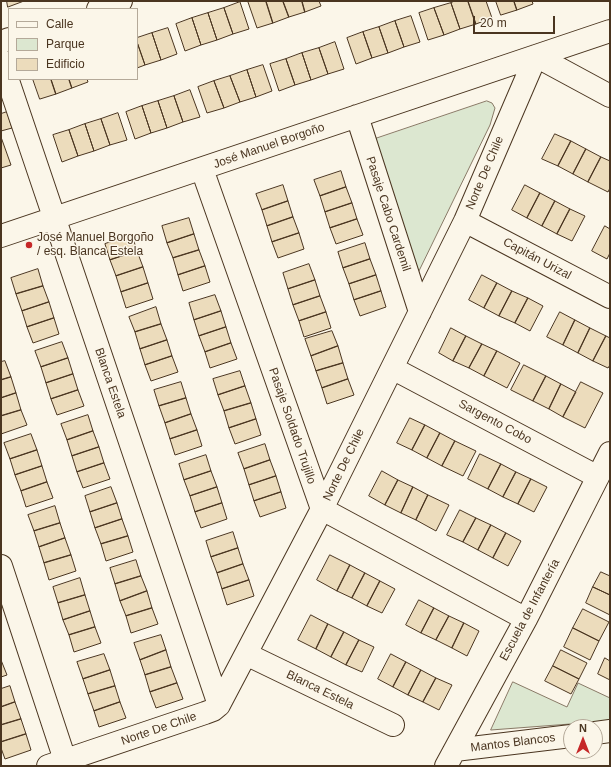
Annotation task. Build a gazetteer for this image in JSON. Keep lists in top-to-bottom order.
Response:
{
  "streets": {
    "street": [
      "José Manuel Borgoño",
      "Norte De Chile",
      "Pasaje Cabo Cardemil",
      "Capitán Urizal",
      "Blanca Estela",
      "Sargento Cobo",
      "Pasaje Soldado Trujillo",
      "Escuela de Infantería",
      "Mantos Blancos"
    ]
  },
  "crossings": [
    ["José Manuel Borgoño", "Norte De Chile"],
    ["José Manuel Borgoño", "Pasaje Cabo Cardemil"],
    ["José Manuel Borgoño", "Blanca Estela"],
    ["José Manuel Borgoño", "Pasaje Soldado Trujillo"],
    ["Norte De Chile", "Pasaje Cabo Cardemil"],
    ["Norte De Chile", "Capitán Urizal"],
    ["Norte De Chile", "Blanca Estela"],
    ["Norte De Chile", "Sargento Cobo"],
    ["Norte De Chile", "Pasaje Soldado Trujillo"],
    ["Sargento Cobo", "Escuela de Infantería"],
    ["Escuela de Infantería", "Mantos Blancos"]
  ],
  "places": ["José Manuel Borgoño / esq. Blanca Estela"],
  "legend": ["Calle", "Parque", "Edificio"],
  "scale_bar": "20 m",
  "north": "top"
}
